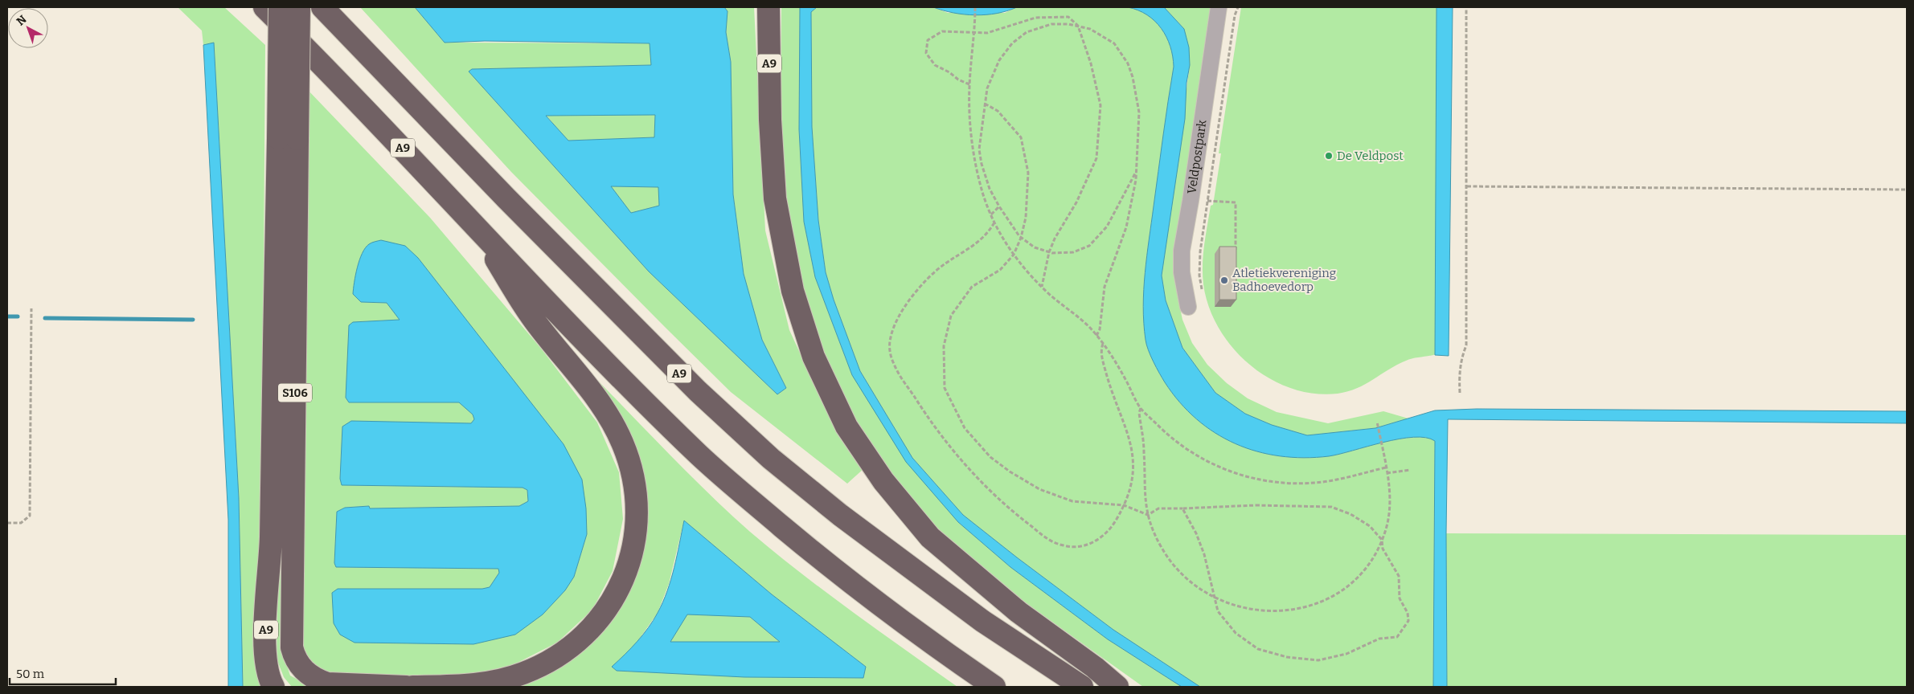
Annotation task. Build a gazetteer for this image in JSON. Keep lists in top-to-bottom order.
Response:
{
  "streets": {
    "highway": ["A9", "S106"],
    "street": ["Veldpostpark"]
  },
  "crossings": [
    ["A9", "S106"]
  ],
  "places": ["De Veldpost", "Atletiekvereniging Badhoevedorp"],
  "scale_bar": "50 m",
  "north": "top left"
}
